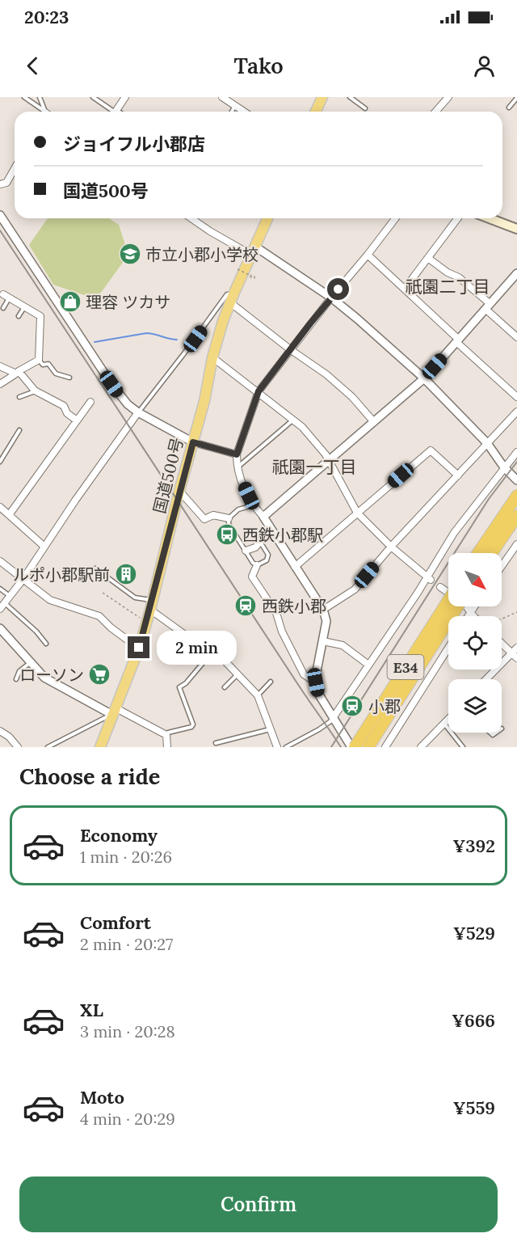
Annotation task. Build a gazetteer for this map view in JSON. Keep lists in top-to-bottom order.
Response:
{
  "streets": {
    "highway": ["国道500号", "E34"]
  },
  "districts": ["祇園二丁目", "祇園一丁目"],
  "places": {
    "school or university": ["市立小郡小学校"],
    "shop": ["理容 ツカサ"],
    "bus stop": ["西鉄小郡駅"],
    "building": ["ルポ小郡駅前"],
    "station": ["西鉄小郡", "小郡"],
    "supermarket": ["ローソン"]
  },
  "north": "bottom right",
  "page": {
    "status": "20:23",
    "header": "Tako",
    "banner": ["ジョイフル小郡店", "国道500号"],
    "bubble": "2 min",
    "heading": "Choose a ride",
    "list": [
      {
        "name": "Economy",
        "note": "1 min · 20:26",
        "value": "¥392"
      },
      {
        "name": "Comfort",
        "note": "2 min · 20:27",
        "value": "¥529"
      },
      {
        "name": "XL",
        "note": "3 min · 20:28",
        "value": "¥666"
      },
      {
        "name": "Moto",
        "note": "4 min · 20:29",
        "value": "¥559"
      }
    ],
    "buttons": "Confirm"
  }
}
